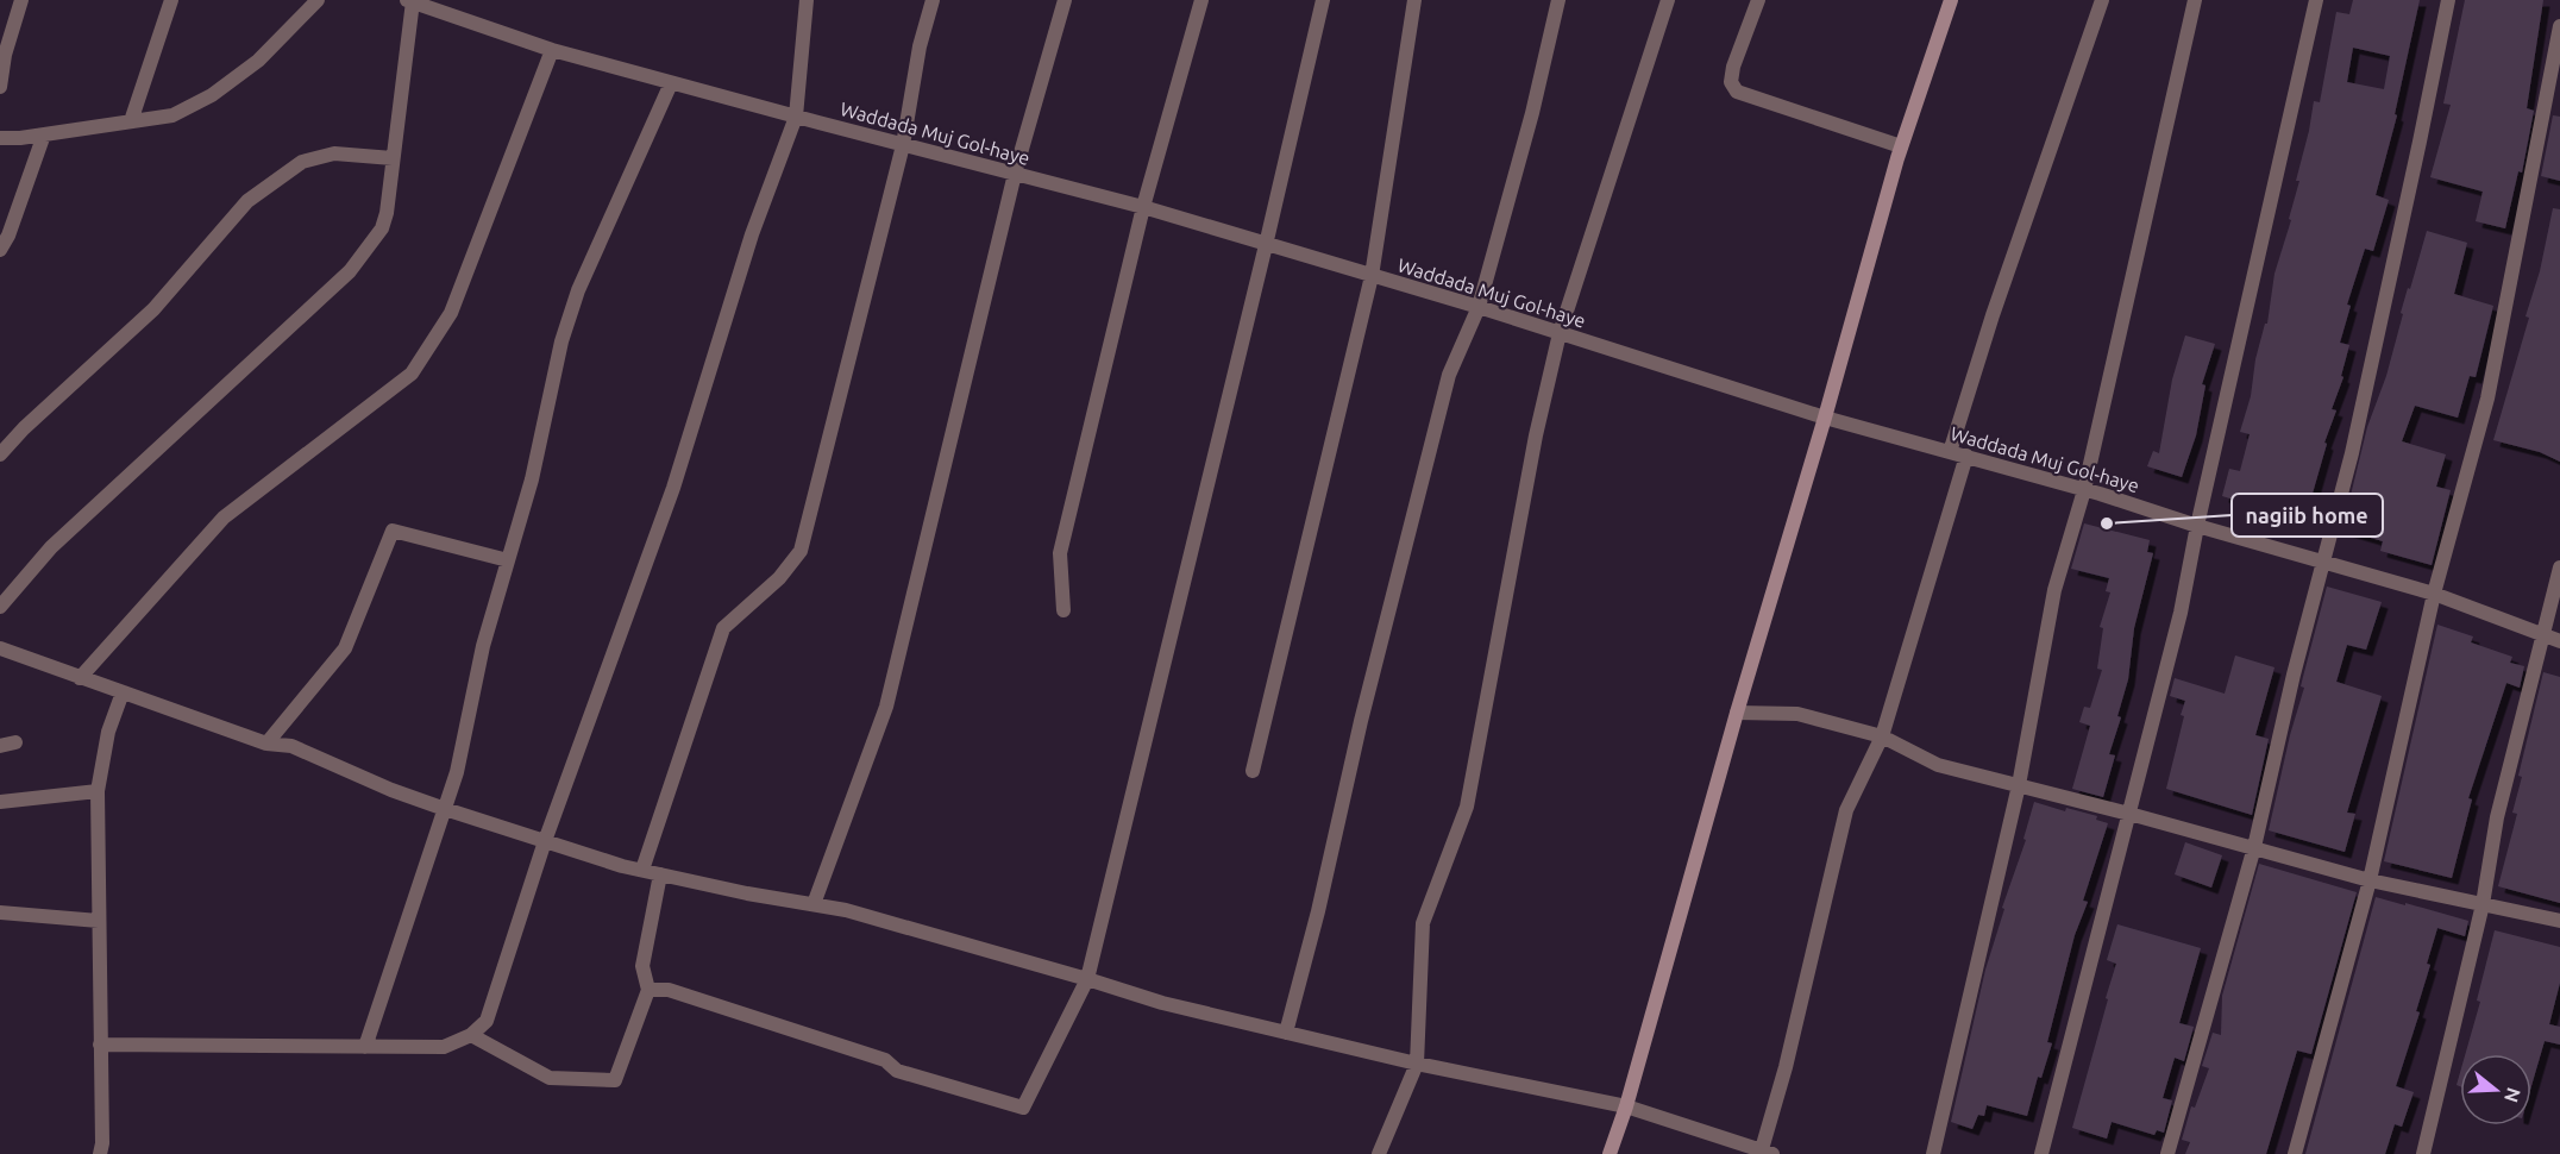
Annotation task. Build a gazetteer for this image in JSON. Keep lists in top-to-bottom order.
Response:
{
  "streets": {
    "street": ["Waddada Muj Gol-haye"]
  },
  "places": ["nagiib home"],
  "north": "right"
}
